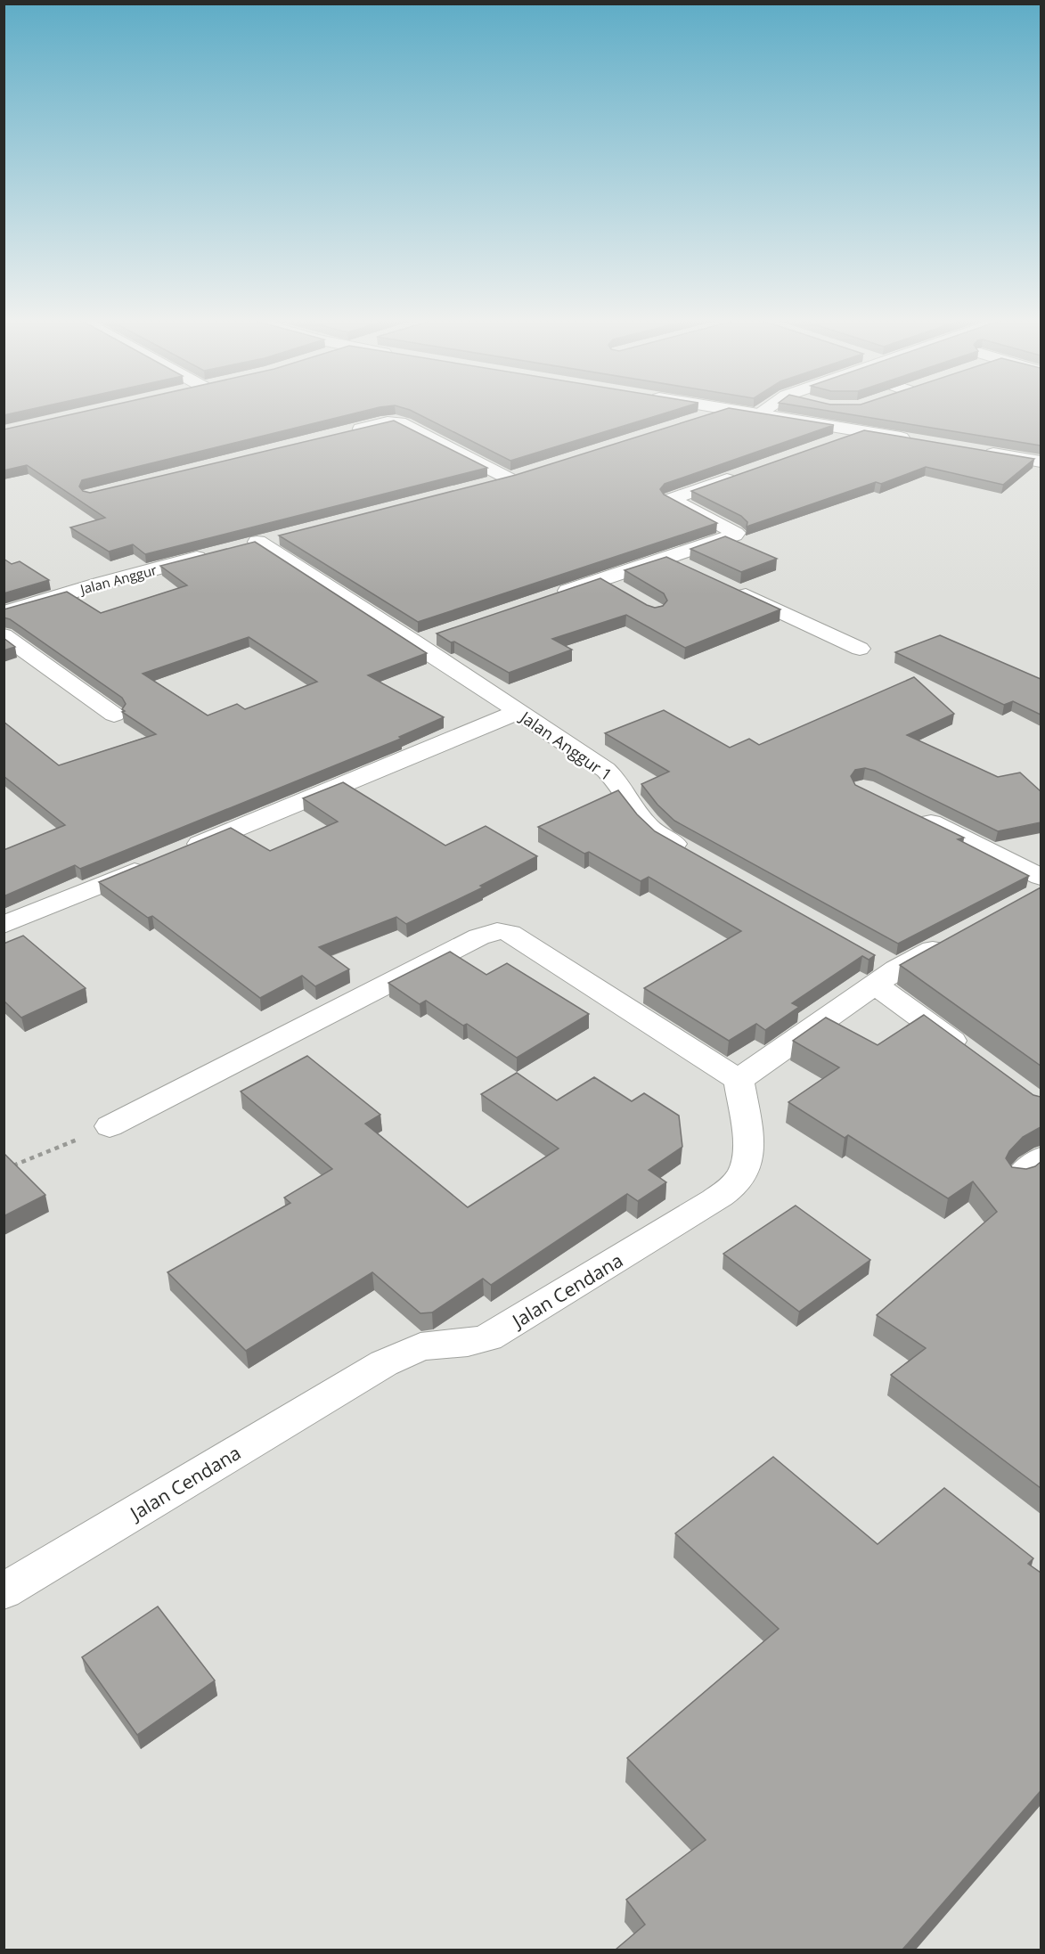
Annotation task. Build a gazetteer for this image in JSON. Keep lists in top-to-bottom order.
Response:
{
  "streets": {
    "street": ["Jalan Anggur", "Jalan Anggur 1", "Jalan Cendana"]
  }
}
